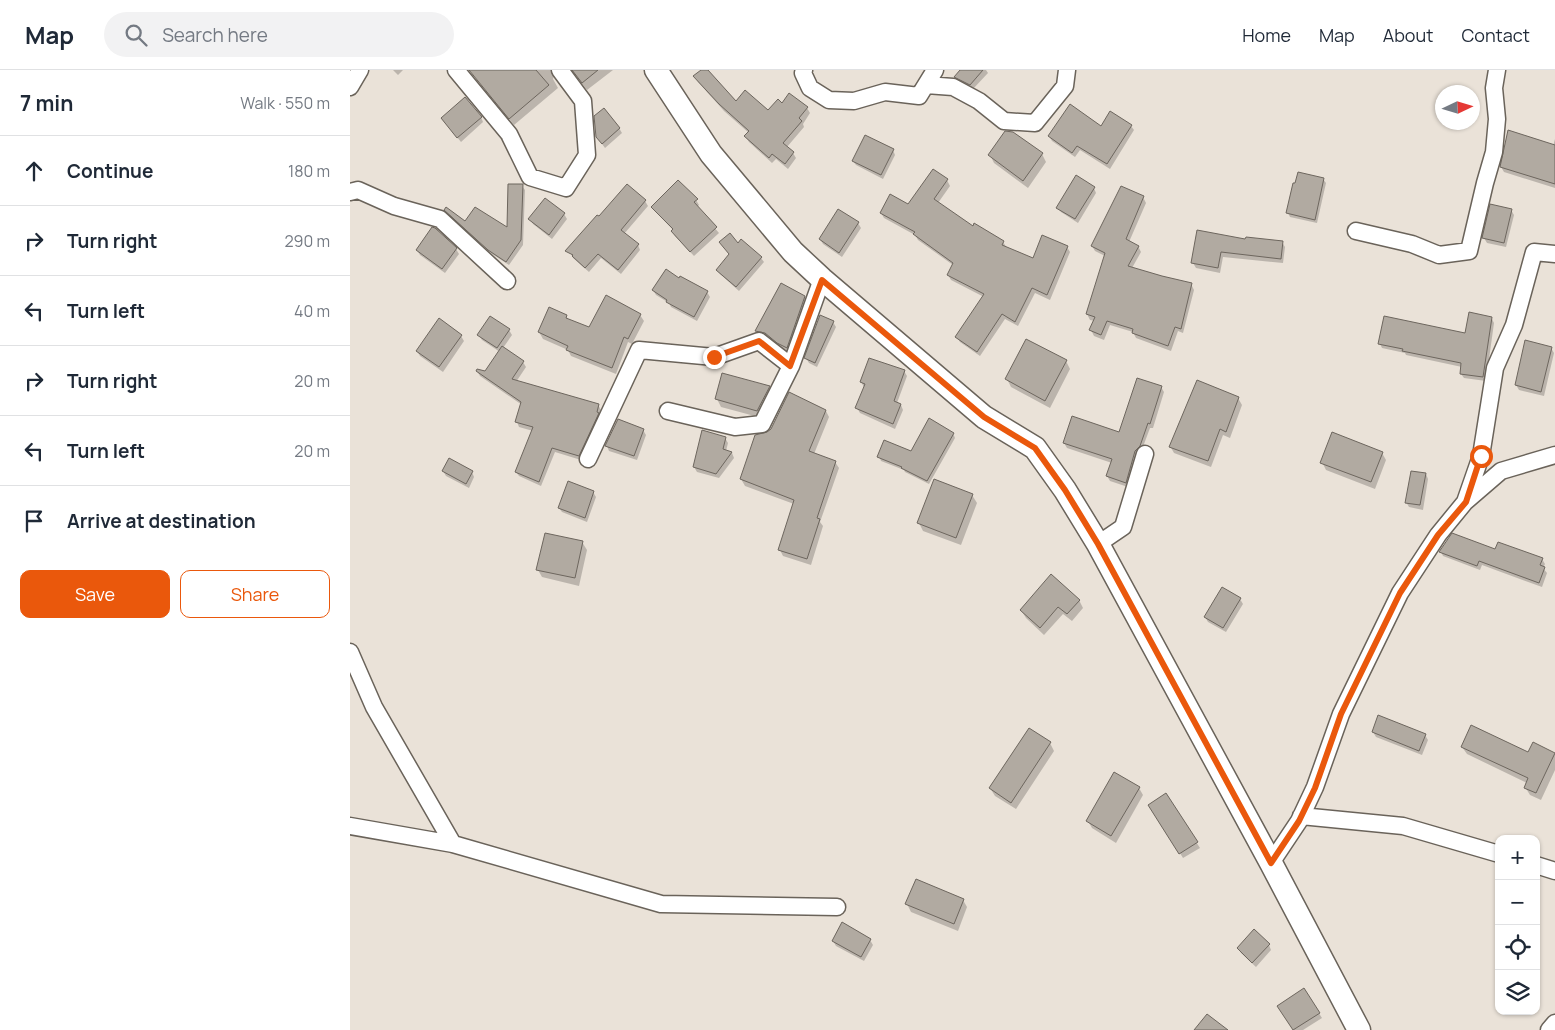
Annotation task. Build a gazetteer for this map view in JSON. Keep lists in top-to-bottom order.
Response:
{
  "north": "right",
  "page": {
    "header": "Map",
    "search": "Search here",
    "nav": [
      "Home",
      "Map",
      "About",
      "Contact"
    ],
    "heading": ["7 min", "Walk · 550 m"],
    "list": [
      ["Continue", "180 m"],
      ["Turn right", "290 m"],
      ["Turn left", "40 m"],
      ["Turn right", "20 m"],
      ["Turn left", "20 m"],
      "Arrive at destination"
    ],
    "buttons": ["Save", "Share"],
    "map_buttons": ["+", "−"]
  }
}
